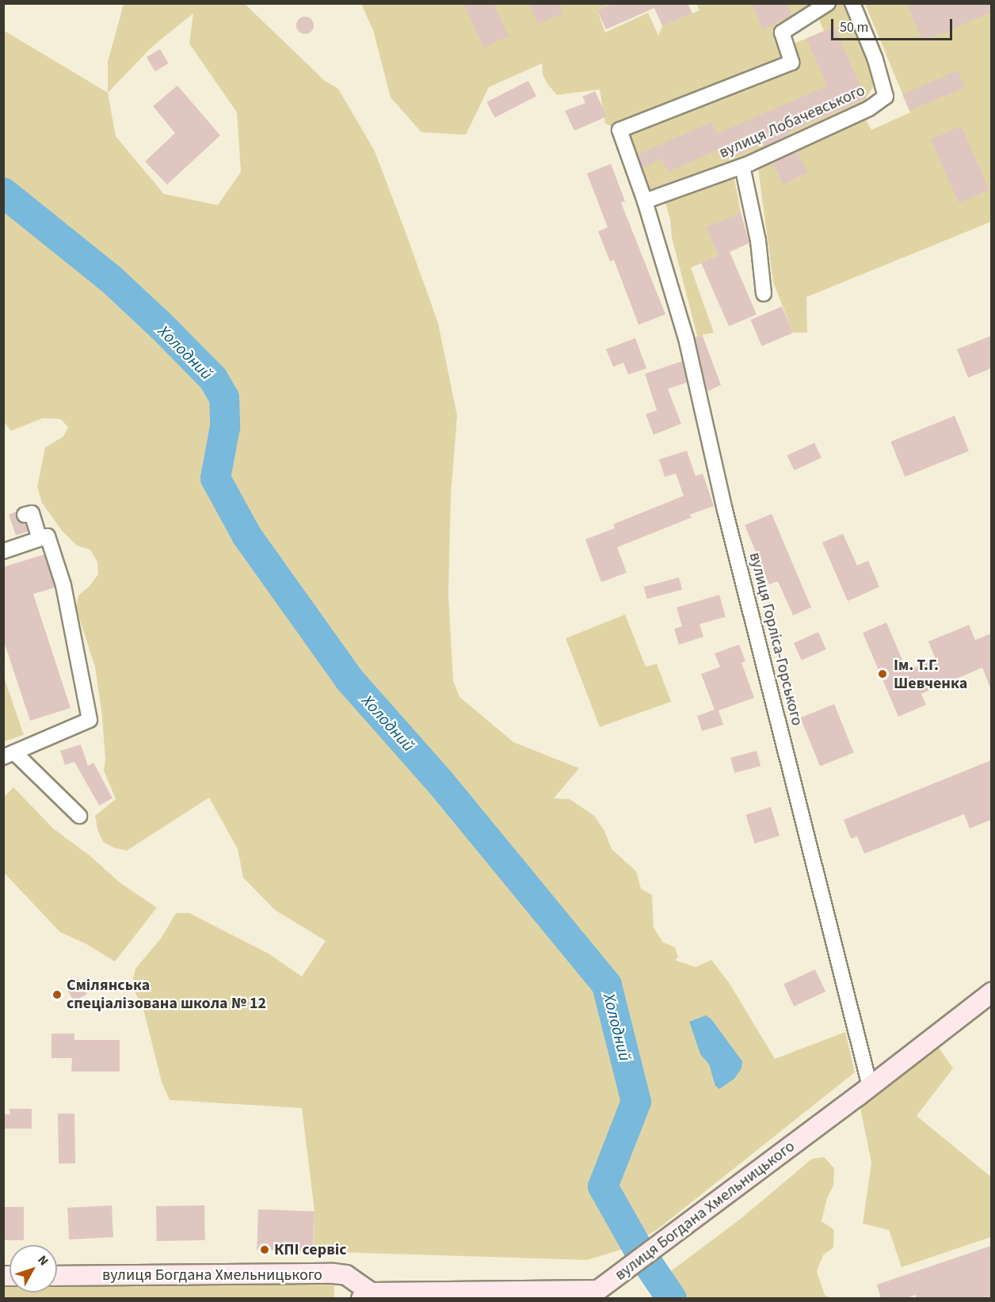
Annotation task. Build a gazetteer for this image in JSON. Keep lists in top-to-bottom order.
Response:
{
  "streets": {
    "main road": ["вулиця Богдана Хмельницького"],
    "street": ["вулиця Лобачевського", "вулиця Горліса-Горського"]
  },
  "crossings": [
    ["вулиця Лобачевського", "вулиця Горліса-Горського"],
    ["вулиця Горліса-Горського", "вулиця Богдана Хмельницького"]
  ],
  "water": ["Холодний"],
  "places": ["Ім. Т.Г. Шевченка", "Смілянська спеціалізована школа № 12", "КПІ сервіс"],
  "scale_bar": "50 m",
  "north": "top right"
}
